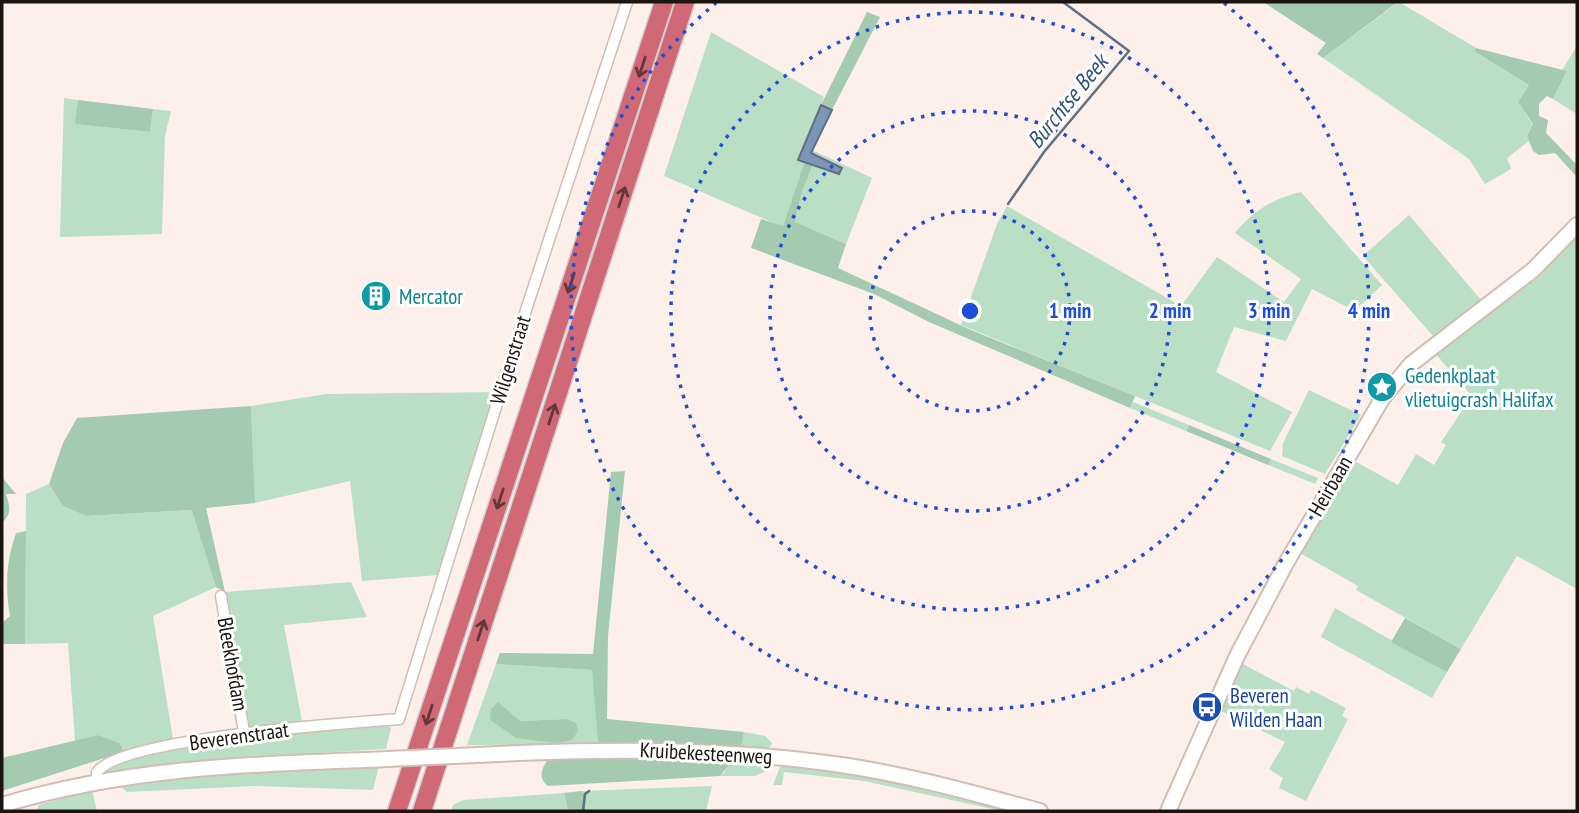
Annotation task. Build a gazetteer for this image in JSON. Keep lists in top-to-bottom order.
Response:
{
  "streets": {
    "street": [
      "Wilgenstraat",
      "Heirbaan",
      "Bleekhofdam",
      "Beverenstraat",
      "Kruibekesteenweg"
    ]
  },
  "crossings": [
    ["Wilgenstraat", "Beverenstraat"],
    ["Bleekhofdam", "Beverenstraat"],
    ["Beverenstraat", "Kruibekesteenweg"]
  ],
  "water": ["Burchtse Beek"],
  "places": {
    "building": ["Mercator"],
    "place": ["Gedenkplaat vlietuigcrash Halifax"],
    "bus stop": ["Beveren Wilden Haan"]
  },
  "rings": [
    "1 min",
    "2 min",
    "3 min",
    "4 min"
  ]
}
